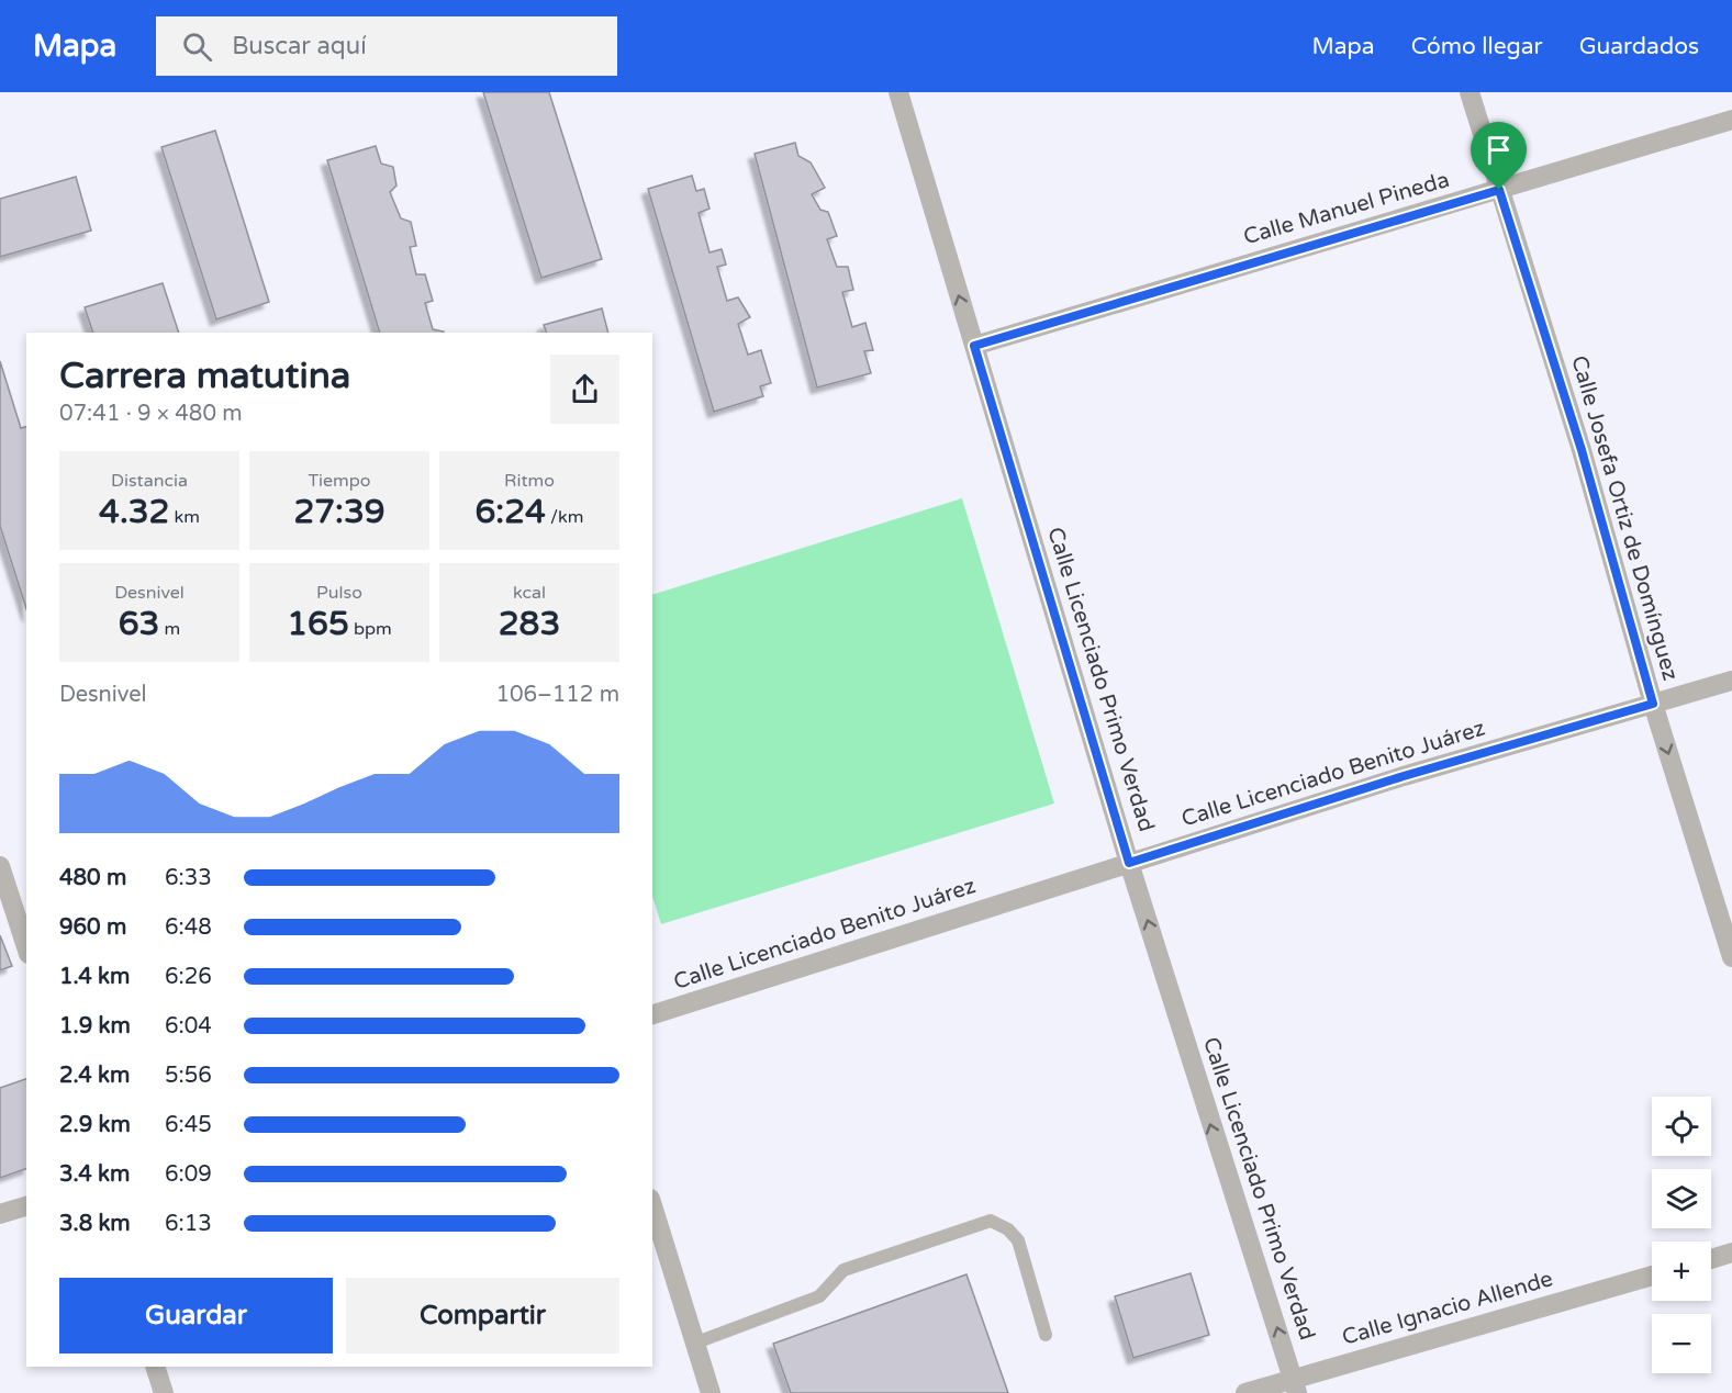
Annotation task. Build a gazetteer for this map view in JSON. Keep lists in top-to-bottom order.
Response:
{
  "streets": {
    "street": [
      "Calle Manuel Pineda",
      "Calle Josefa Ortiz de Domínguez",
      "Calle Licenciado Primo Verdad",
      "Calle Licenciado Benito Juárez",
      "Calle Ignacio Allende"
    ]
  },
  "crossings": [
    ["Calle Manuel Pineda", "Calle Josefa Ortiz de Domínguez"],
    ["Calle Manuel Pineda", "Calle Licenciado Primo Verdad"],
    ["Calle Josefa Ortiz de Domínguez", "Calle Licenciado Benito Juárez"],
    ["Calle Licenciado Primo Verdad", "Calle Licenciado Benito Juárez"],
    ["Calle Licenciado Primo Verdad", "Calle Ignacio Allende"]
  ],
  "one_way": ["Calle Licenciado Primo Verdad"],
  "page": {
    "header": "Mapa",
    "search": "Buscar aquí",
    "nav": ["Mapa", "Cómo llegar", "Guardados"],
    "heading": ["Carrera matutina", "07:41 · 9 × 480 m"],
    "stats": [
      ["Distancia", "4.32 km"],
      ["Tiempo", "27:39"],
      ["Ritmo", "6:24 /km"],
      ["Desnivel", "63 m"],
      ["Pulso", "165 bpm"],
      ["kcal", "283"]
    ],
    "chart": ["Desnivel", "106–112 m"],
    "list": [
      {
        "name": "480 m",
        "note": "6:33"
      },
      {
        "name": "960 m",
        "note": "6:48"
      },
      {
        "name": "1.4 km",
        "note": "6:26"
      },
      {
        "name": "1.9 km",
        "note": "6:04"
      },
      {
        "name": "2.4 km",
        "note": "5:56"
      },
      {
        "name": "2.9 km",
        "note": "6:45"
      },
      {
        "name": "3.4 km",
        "note": "6:09"
      },
      {
        "name": "3.8 km",
        "note": "6:13"
      }
    ],
    "map_buttons": ["+", "−"],
    "buttons": ["Guardar", "Compartir"]
  }
}
